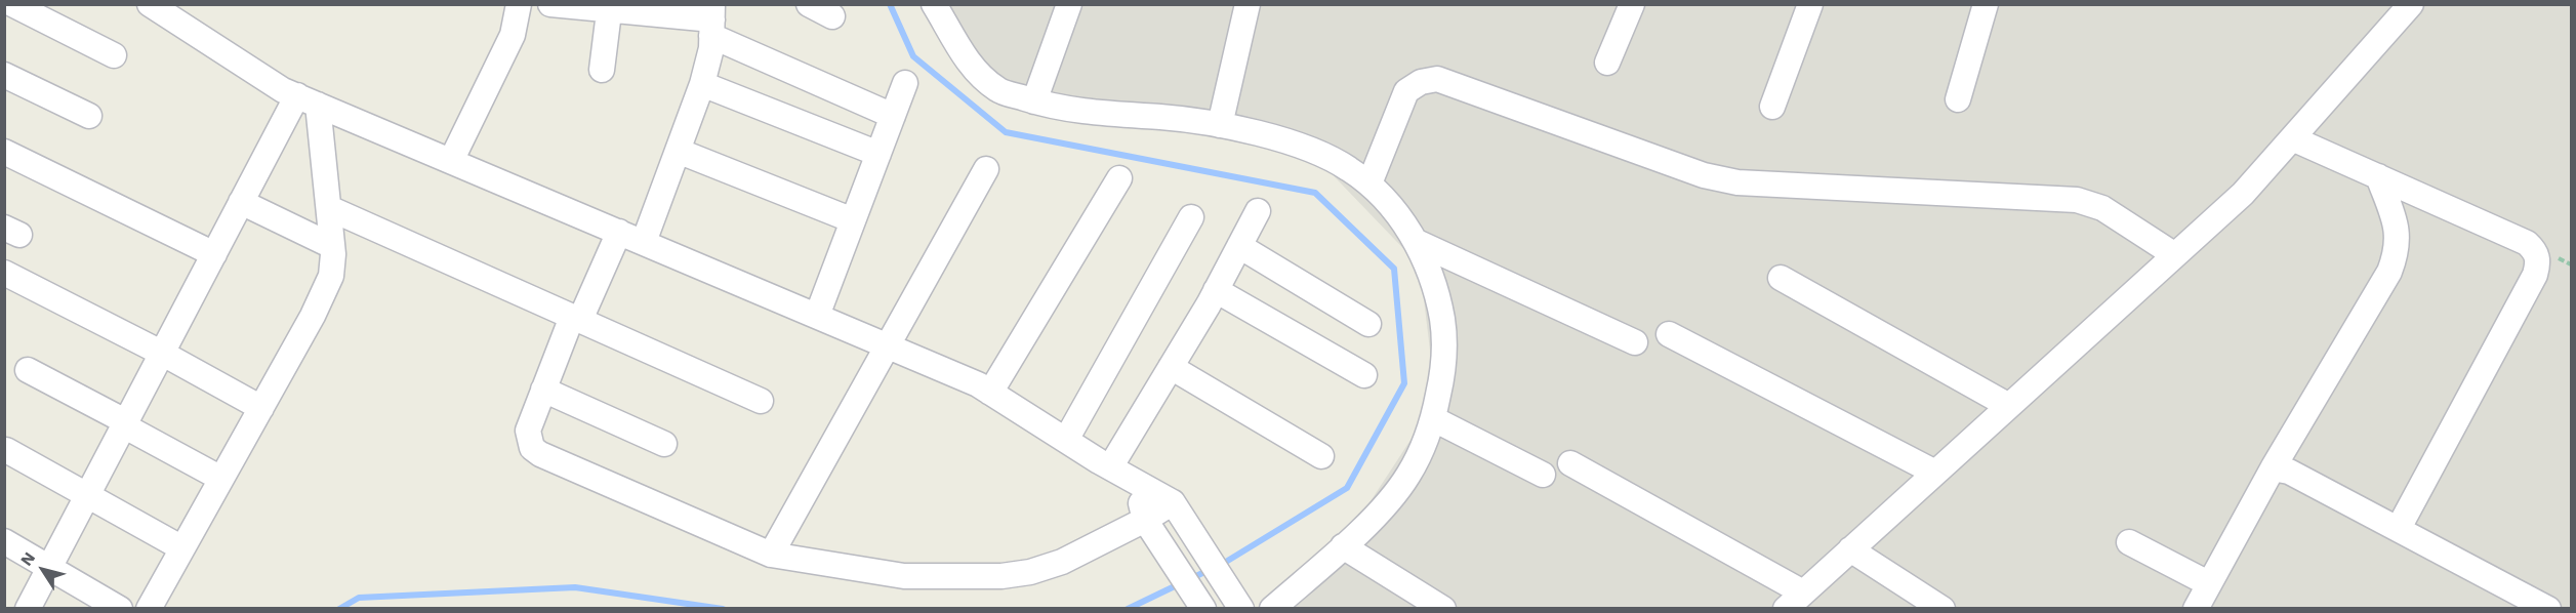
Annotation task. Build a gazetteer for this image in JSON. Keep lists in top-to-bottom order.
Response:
{
  "north": "top left"
}
